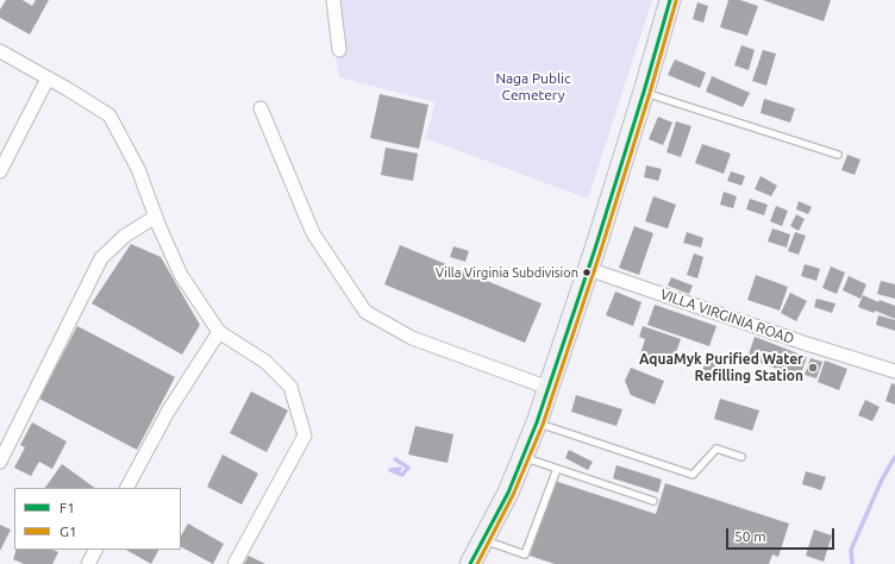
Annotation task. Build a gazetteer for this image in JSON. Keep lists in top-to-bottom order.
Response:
{
  "streets": {
    "street": ["VILLA VIRGINIA ROAD"]
  },
  "parks": ["Naga Public Cemetery"],
  "places": ["Villa Virginia Subdivision", "AquaMyk Purified Water Refilling Station"],
  "lines": ["transit line F1", "transit line G1"],
  "legend": ["F1", "G1"],
  "scale_bar": "50 m"
}
